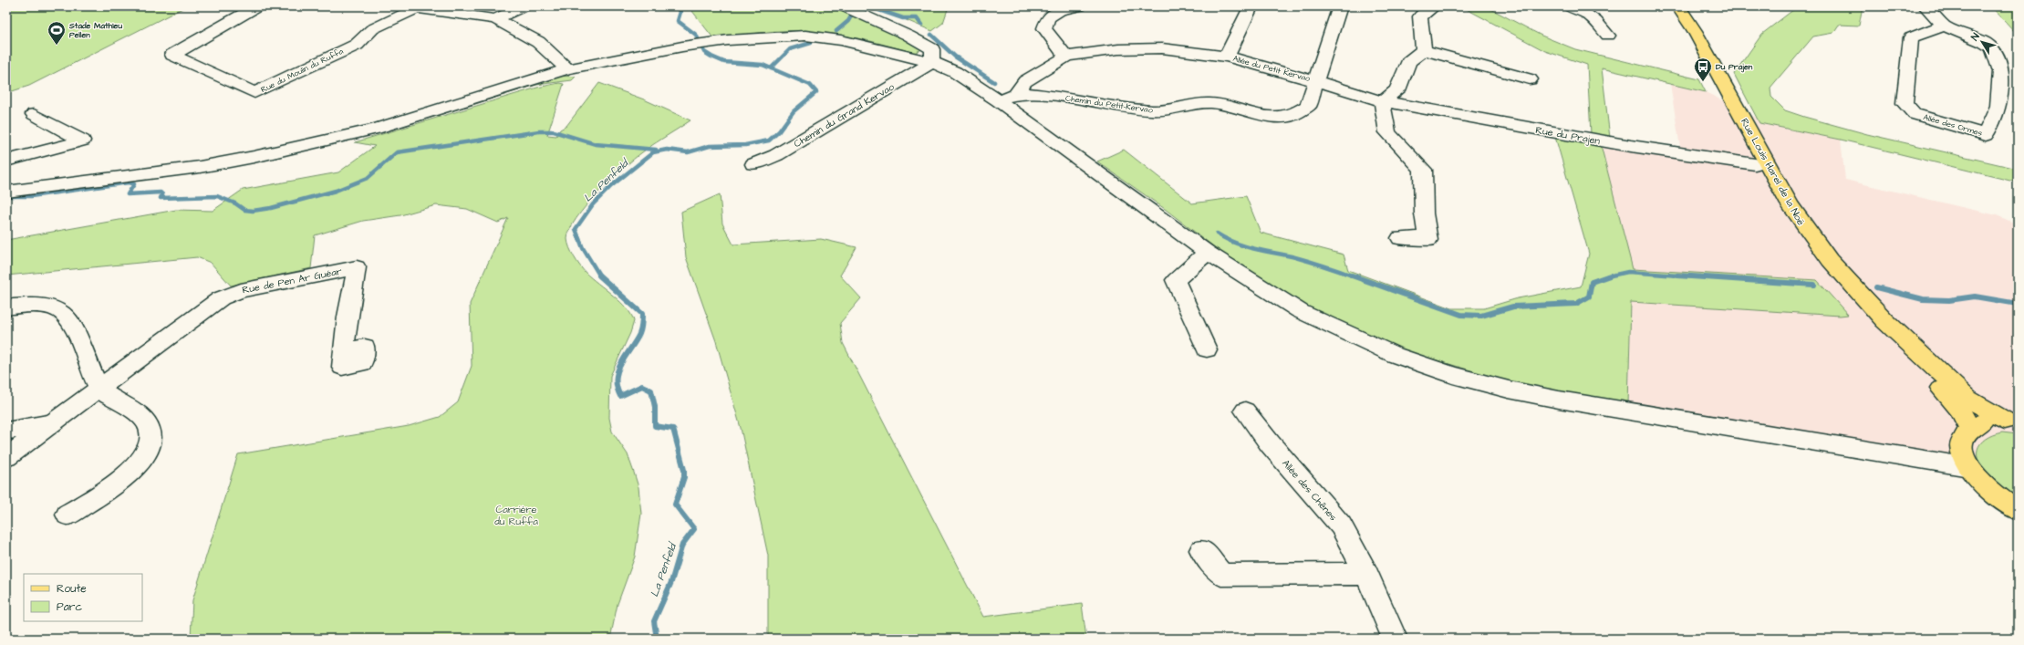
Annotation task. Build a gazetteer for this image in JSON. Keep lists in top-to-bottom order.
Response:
{
  "streets": {
    "main road": ["Rue Louis Harel de la Noë"],
    "street": [
      "Allée du Petit Kervao",
      "Rue du Moulin du Ruffa",
      "Chemin du Petit-Kervao",
      "Chemin du Grand Kervao",
      "Allée des Ormes",
      "Rue du Prajen",
      "Rue de Pen Ar Guéar",
      "Allée des Chênes"
    ]
  },
  "crossings": [
    ["Allée du Petit Kervao", "Chemin du Petit-Kervao"],
    ["Allée du Petit Kervao", "Rue du Prajen"],
    ["Chemin du Petit-Kervao", "Rue du Prajen"],
    ["Rue du Prajen", "Rue Louis Harel de la Noë"]
  ],
  "water": ["La Penfeld"],
  "parks": ["Carrière du Ruffa"],
  "places": {
    "sports": ["Stade Mathieu Pellen"],
    "bus stop": ["Du Prajen"]
  },
  "legend": ["Route", "Parc"],
  "north": "top left"
}
